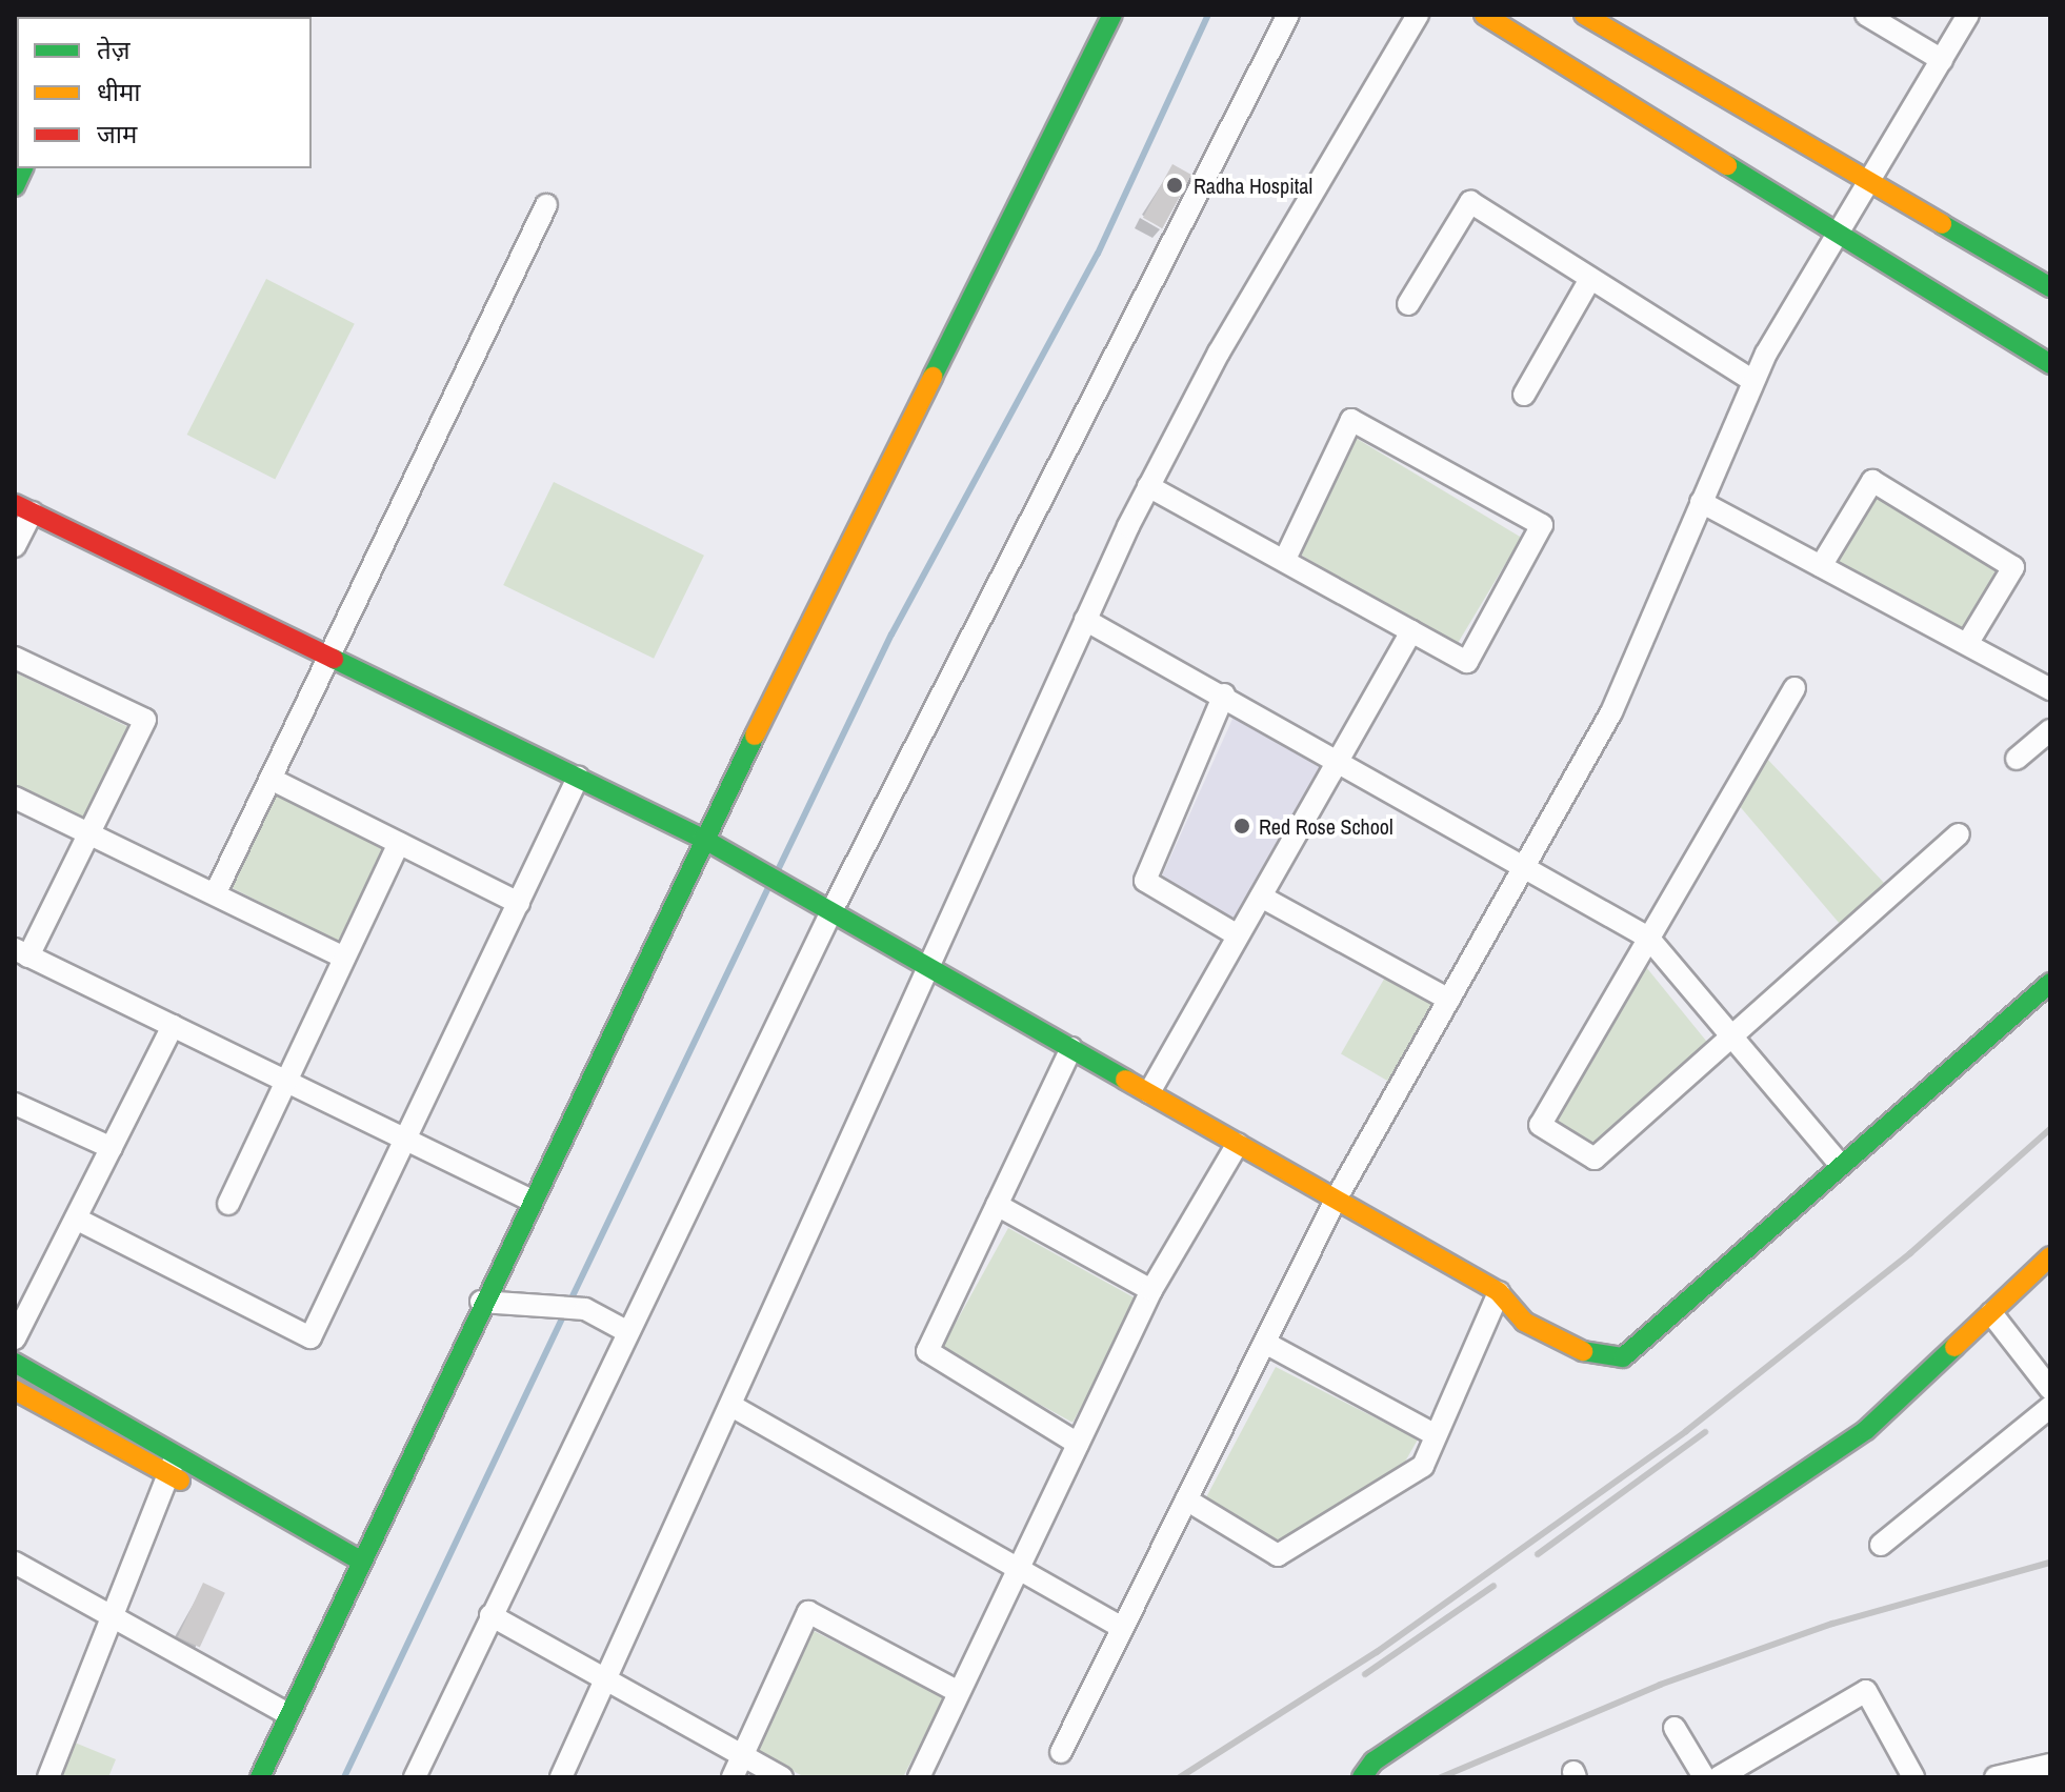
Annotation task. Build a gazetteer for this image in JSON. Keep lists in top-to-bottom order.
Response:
{
  "places": ["Radha Hospital", "Red Rose School"],
  "legend": ["तेज़", "धीमा", "जाम"]
}
